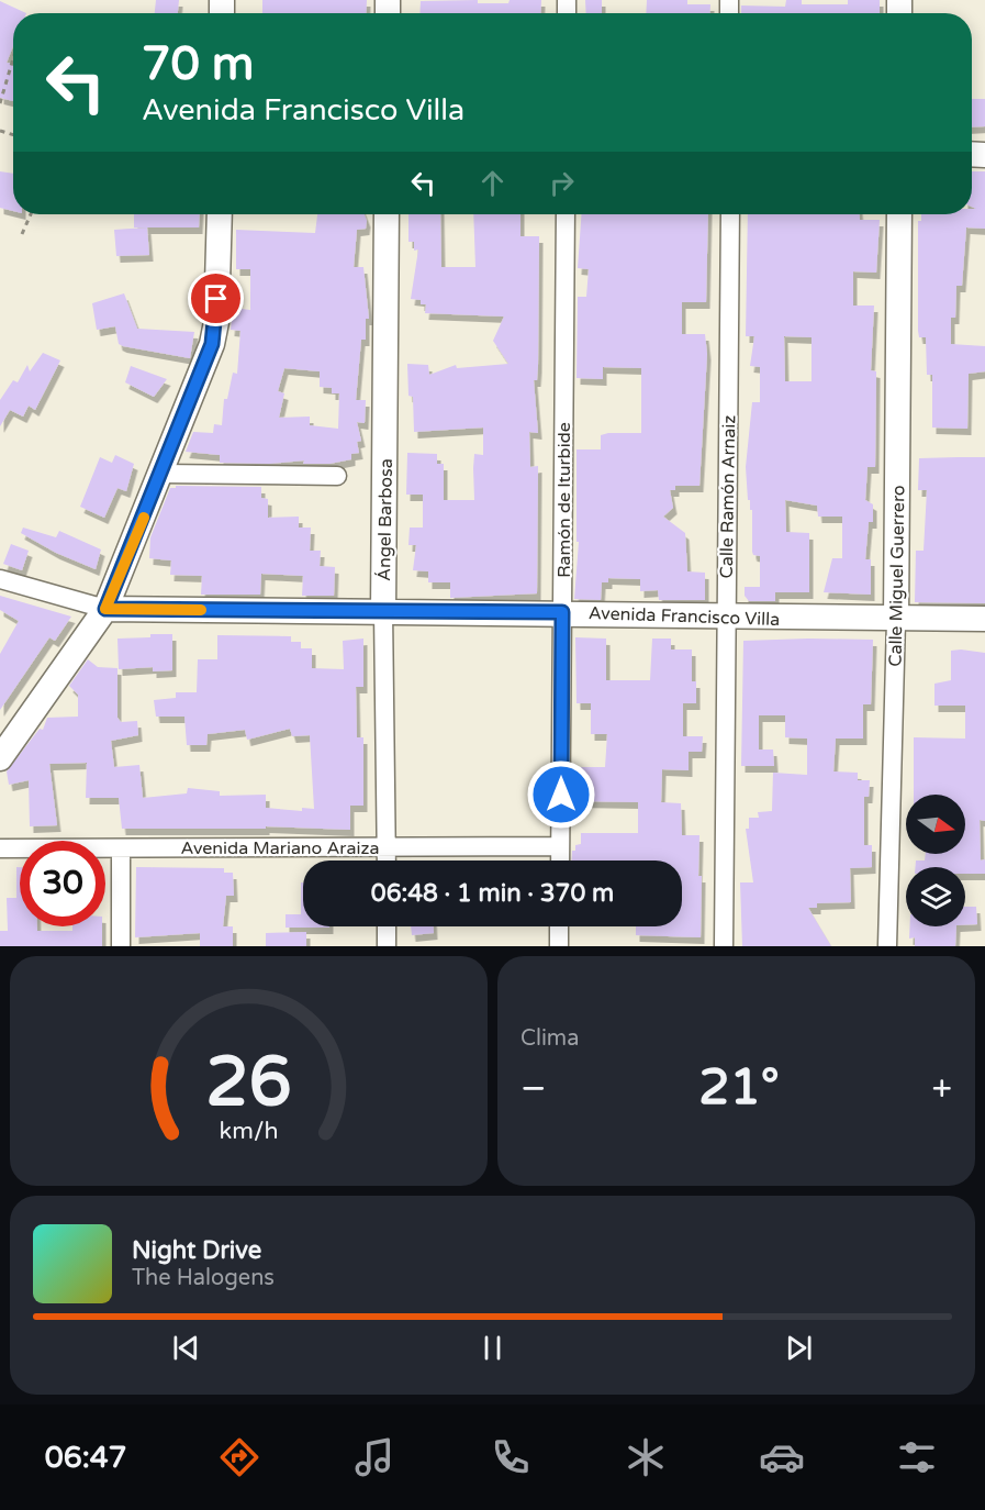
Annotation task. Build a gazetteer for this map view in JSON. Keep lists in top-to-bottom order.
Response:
{
  "streets": {
    "main road": ["Ángel Barbosa", "Calle Miguel Guerrero", "Avenida Francisco Villa"],
    "street": ["Calle Ramón Arnaiz", "Ramón de Iturbide", "Avenida Mariano Araiza"]
  },
  "crossings": [
    ["Calle Ramón Arnaiz", "Avenida Francisco Villa"],
    ["Ramón de Iturbide", "Avenida Francisco Villa"],
    ["Ramón de Iturbide", "Avenida Mariano Araiza"],
    ["Ángel Barbosa", "Avenida Francisco Villa"],
    ["Ángel Barbosa", "Avenida Mariano Araiza"],
    ["Calle Miguel Guerrero", "Avenida Francisco Villa"]
  ],
  "north": "right",
  "page": {
    "turn": ["70 m", "Avenida Francisco Villa"],
    "limit": "30",
    "trip": "06:48 · 1 min · 370 m",
    "tile": "Clima",
    "heat": ["−", "21°", "+"],
    "song": ["Night Drive", "The Halogens"],
    "tabs": "06:47",
    "gauge": ["26", "km/h"]
  }
}
